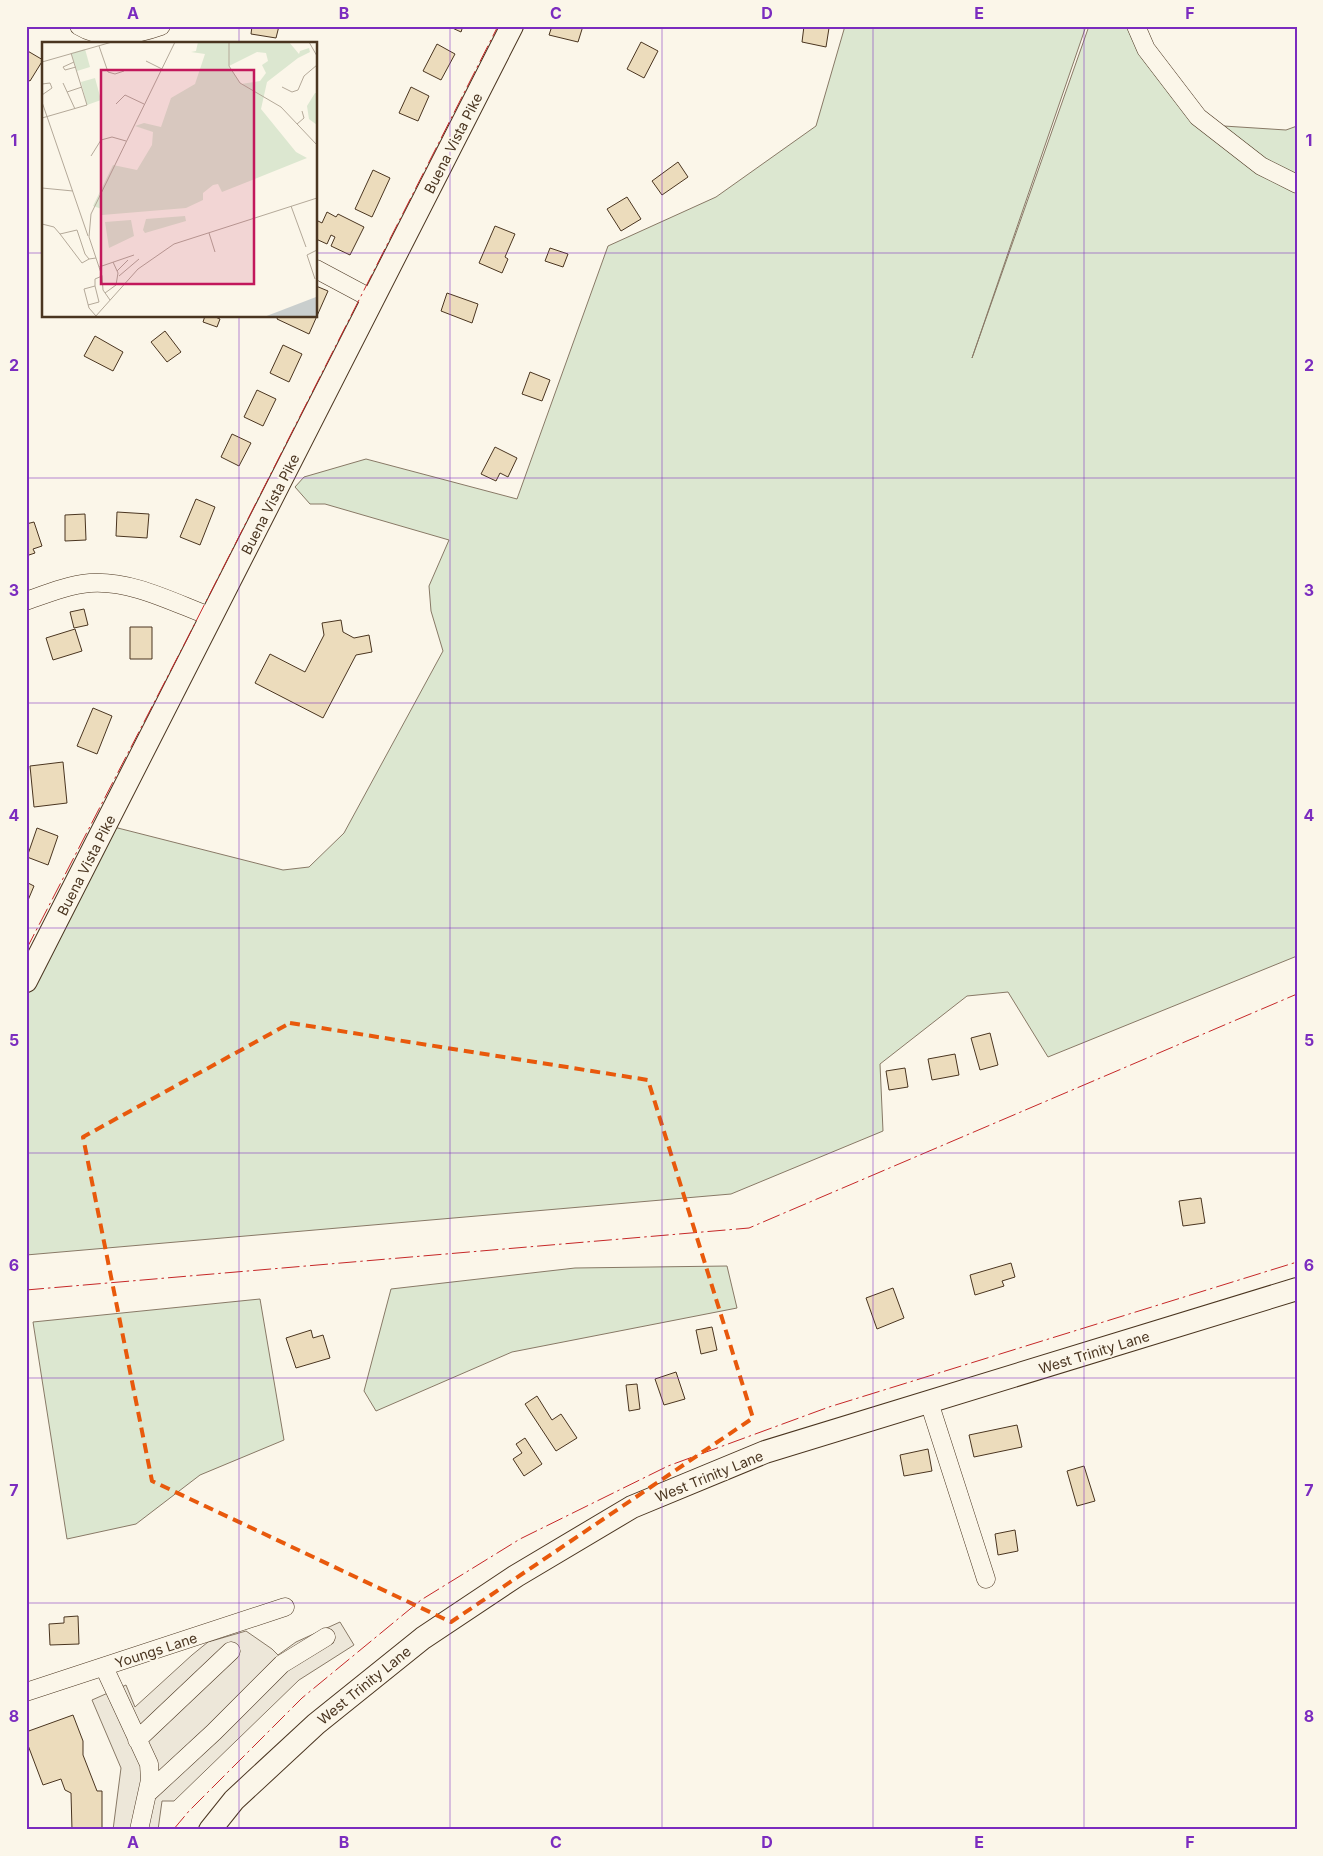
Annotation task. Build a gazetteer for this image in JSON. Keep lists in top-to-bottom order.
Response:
{
  "streets": {
    "main road": ["Buena Vista Pike", "West Trinity Lane"],
    "street": ["Youngs Lane"]
  },
  "grid": {
    "columns": [
      "A",
      "B",
      "C",
      "D",
      "E",
      "F"
    ],
    "rows": [
      "1",
      "2",
      "3",
      "4",
      "5",
      "6",
      "7",
      "8"
    ]
  }
}
